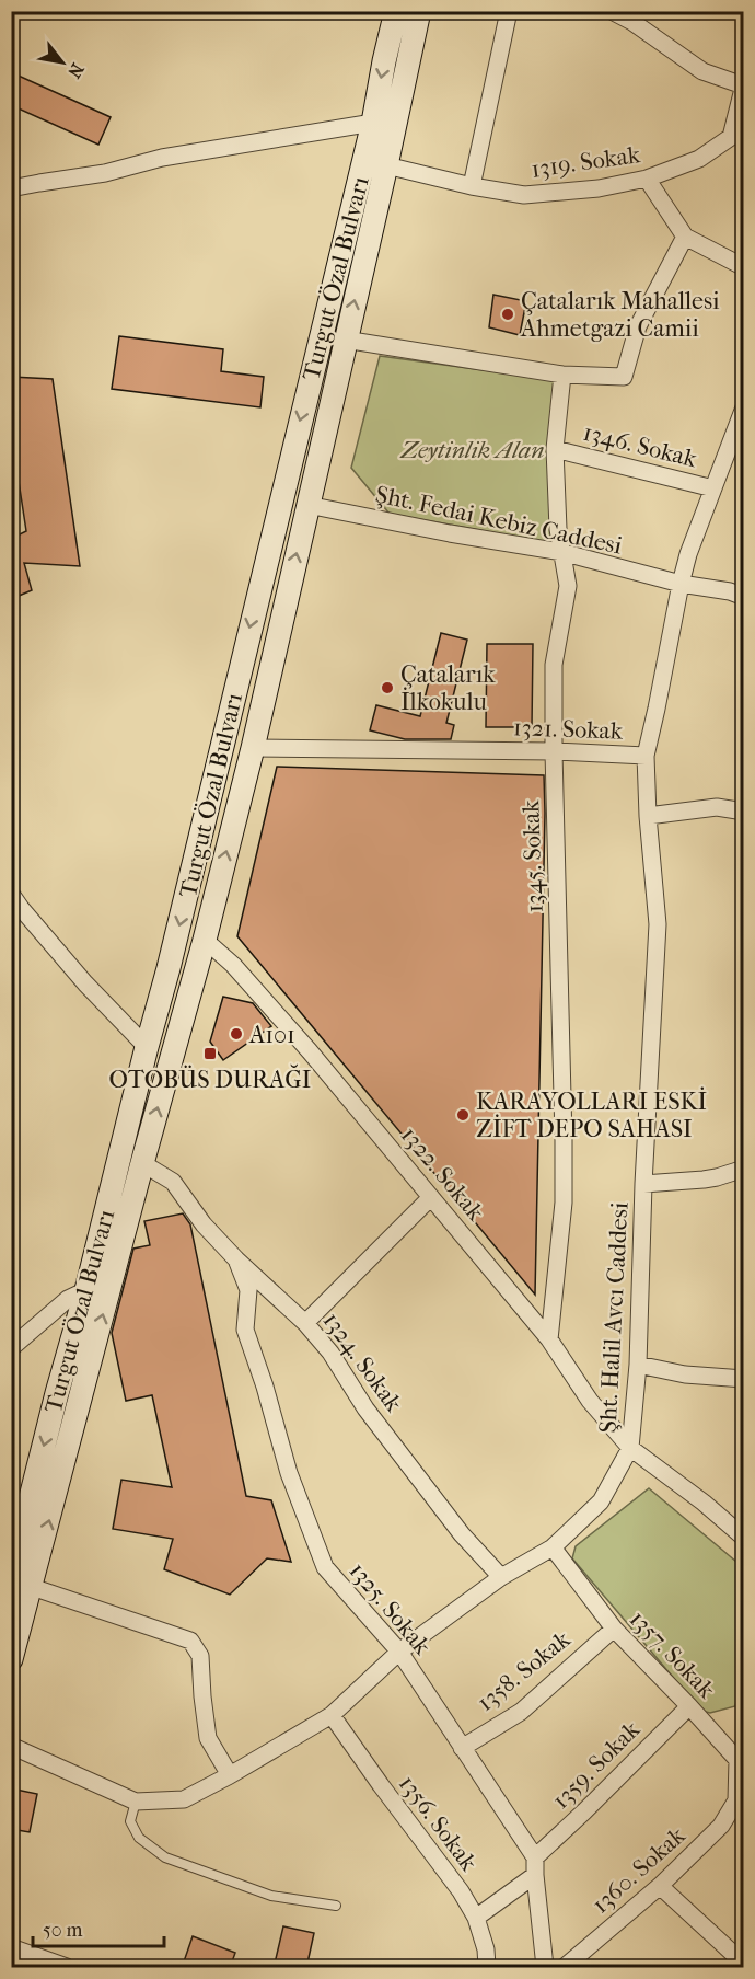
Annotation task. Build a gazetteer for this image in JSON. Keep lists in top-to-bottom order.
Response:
{
  "streets": {
    "main road": ["Turgut Özal Bulvarı"],
    "street": [
      "1319. Sokak",
      "1346. Sokak",
      "Şht. Fedai Kebiz Caddesi",
      "1321. Sokak",
      "1345. Sokak",
      "1322. Sokak",
      "Şht. Halil Avcı Caddesi",
      "1324. Sokak",
      "1325. Sokak",
      "1357. Sokak",
      "1358. Sokak",
      "1359. Sokak",
      "1356. Sokak",
      "1360. Sokak"
    ]
  },
  "crossings": [
    ["1319. Sokak", "Turgut Özal Bulvarı"],
    ["Turgut Özal Bulvarı", "Şht. Fedai Kebiz Caddesi"],
    ["Turgut Özal Bulvarı", "1321. Sokak"],
    ["Turgut Özal Bulvarı", "1322. Sokak"],
    ["Turgut Özal Bulvarı", "1324. Sokak"],
    ["1346. Sokak", "1345. Sokak"],
    ["1346. Sokak", "Şht. Halil Avcı Caddesi"],
    ["Şht. Fedai Kebiz Caddesi", "1345. Sokak"],
    ["Şht. Fedai Kebiz Caddesi", "Şht. Halil Avcı Caddesi"],
    ["1321. Sokak", "1345. Sokak"],
    ["1321. Sokak", "Şht. Halil Avcı Caddesi"],
    ["1345. Sokak", "1322. Sokak"],
    ["1322. Sokak", "Şht. Halil Avcı Caddesi"],
    ["Şht. Halil Avcı Caddesi", "1324. Sokak"],
    ["Şht. Halil Avcı Caddesi", "1325. Sokak"],
    ["Şht. Halil Avcı Caddesi", "1357. Sokak"],
    ["Şht. Halil Avcı Caddesi", "1356. Sokak"],
    ["1324. Sokak", "1325. Sokak"],
    ["1325. Sokak", "1358. Sokak"],
    ["1325. Sokak", "1359. Sokak"],
    ["1357. Sokak", "1358. Sokak"],
    ["1357. Sokak", "1359. Sokak"]
  ],
  "parks": ["Zeytinlik Alan"],
  "places": {
    "other": [
      "Çatalarık Mahallesi Ahmetgazi Camii",
      "Çatalarık İlkokulu",
      "A101",
      "KARAYOLLARI ESKİ ZİFT DEPO SAHASI"
    ],
    "transit": ["OTOBÜS DURAĞI"]
  },
  "scale_bar": "50 m",
  "north": "bottom right"
}
